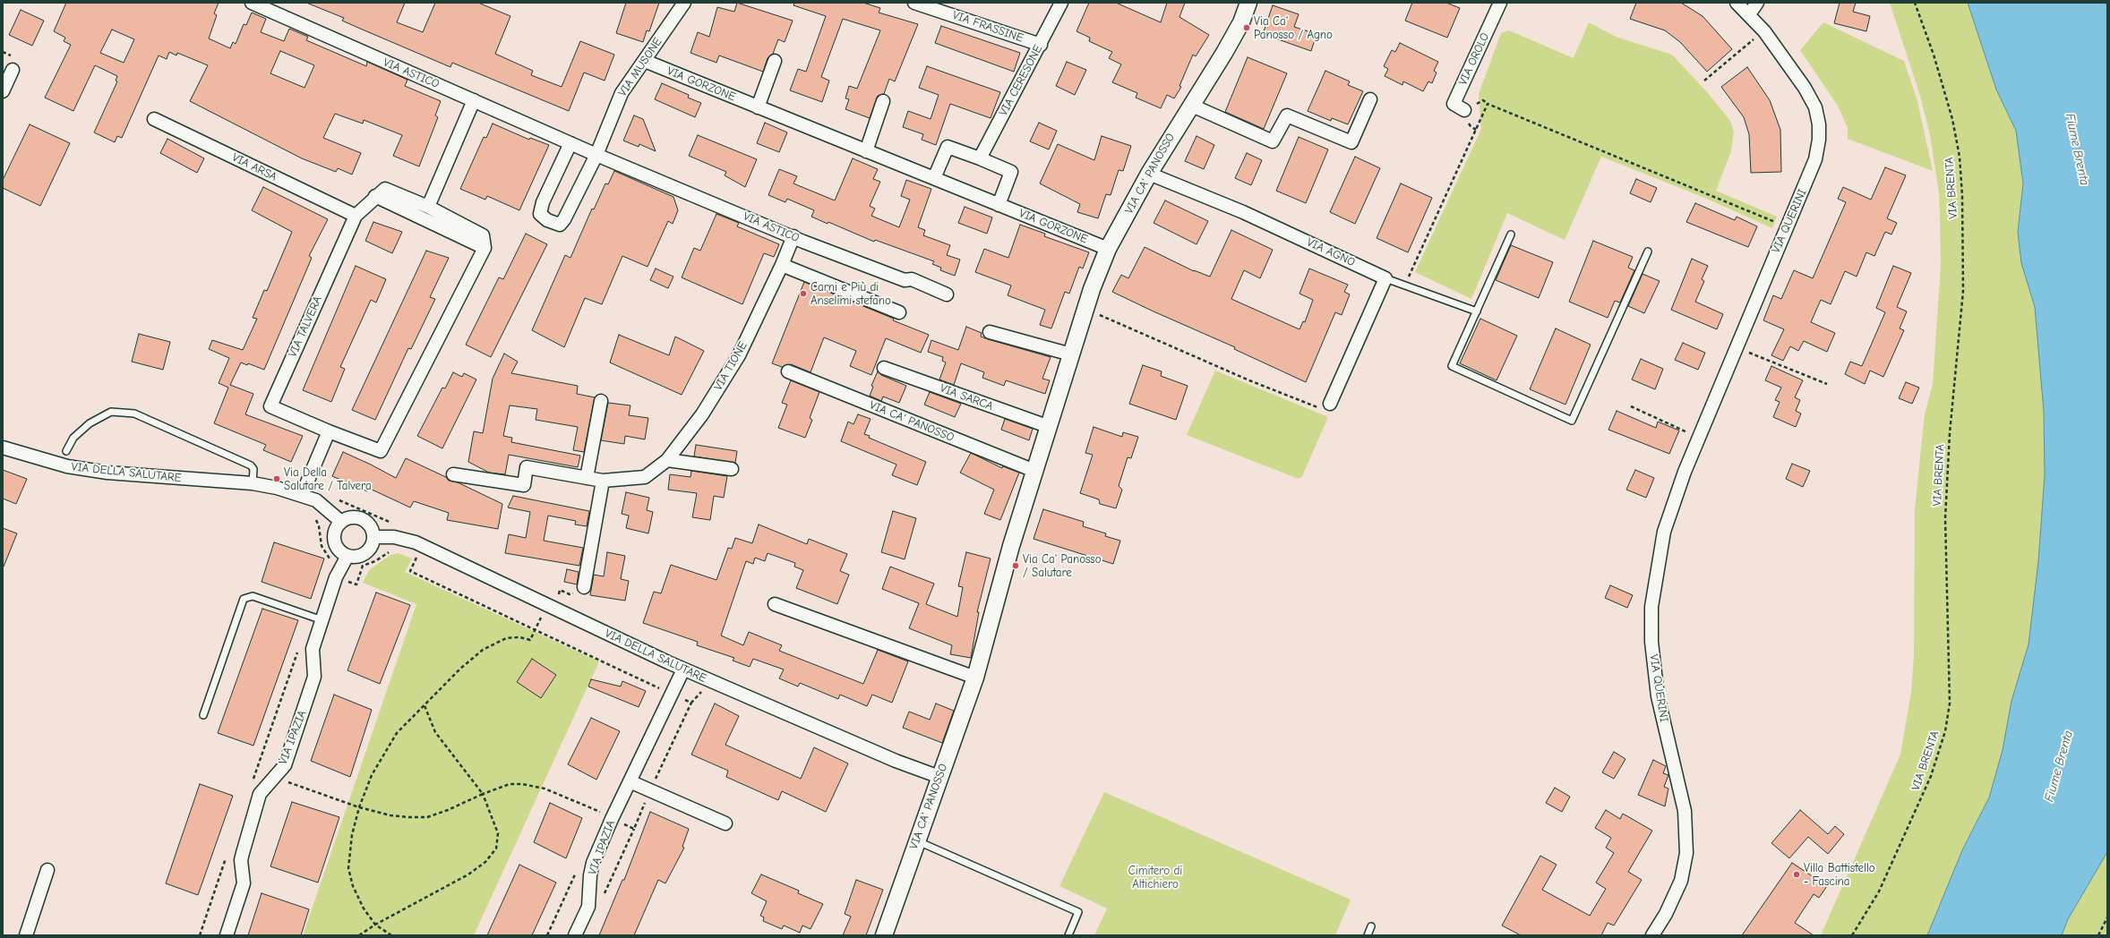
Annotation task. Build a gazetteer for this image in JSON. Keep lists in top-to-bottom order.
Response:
{
  "streets": {
    "street": [
      "VIA FRASSINE",
      "VIA OROLO",
      "VIA MUSONE",
      "VIA ASTICO",
      "VIA CERESONE",
      "VIA GORZONE",
      "VIA ARSA",
      "VIA CA' PANOSSO",
      "VIA QUERINI",
      "VIA AGNO",
      "VIA TALVERA",
      "VIA TIONE",
      "VIA SARCA",
      "VIA DELLA SALUTARE",
      "VIA IPAZIA"
    ],
    "path": ["VIA BRENTA"]
  },
  "crossings": [
    ["VIA FRASSINE", "VIA CERESONE"],
    ["VIA MUSONE", "VIA ASTICO"],
    ["VIA MUSONE", "VIA GORZONE"],
    ["VIA ASTICO", "VIA TIONE"],
    ["VIA GORZONE", "VIA CA' PANOSSO"],
    ["VIA ARSA", "VIA TALVERA"],
    ["VIA CA' PANOSSO", "VIA AGNO"],
    ["VIA CA' PANOSSO", "VIA SARCA"],
    ["VIA CA' PANOSSO", "VIA DELLA SALUTARE"],
    ["VIA DELLA SALUTARE", "VIA IPAZIA"]
  ],
  "water": ["Fiume Brenta"],
  "parks": ["Cimitero di Altichiero"],
  "places": [
    "Via Ca' Panosso / Agno",
    "Carni e Più di Anselimi stefano",
    "Via Della Salutare / Talvera",
    "Via Ca' Panosso / Salutare",
    "Villa Battistello - Fascina"
  ]
}
